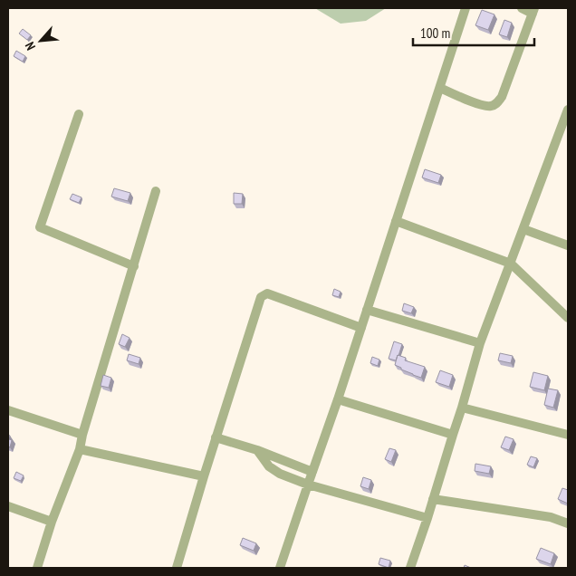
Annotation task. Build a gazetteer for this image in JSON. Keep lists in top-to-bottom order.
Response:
{
  "scale_bar": "100 m",
  "north": "bottom left"
}
